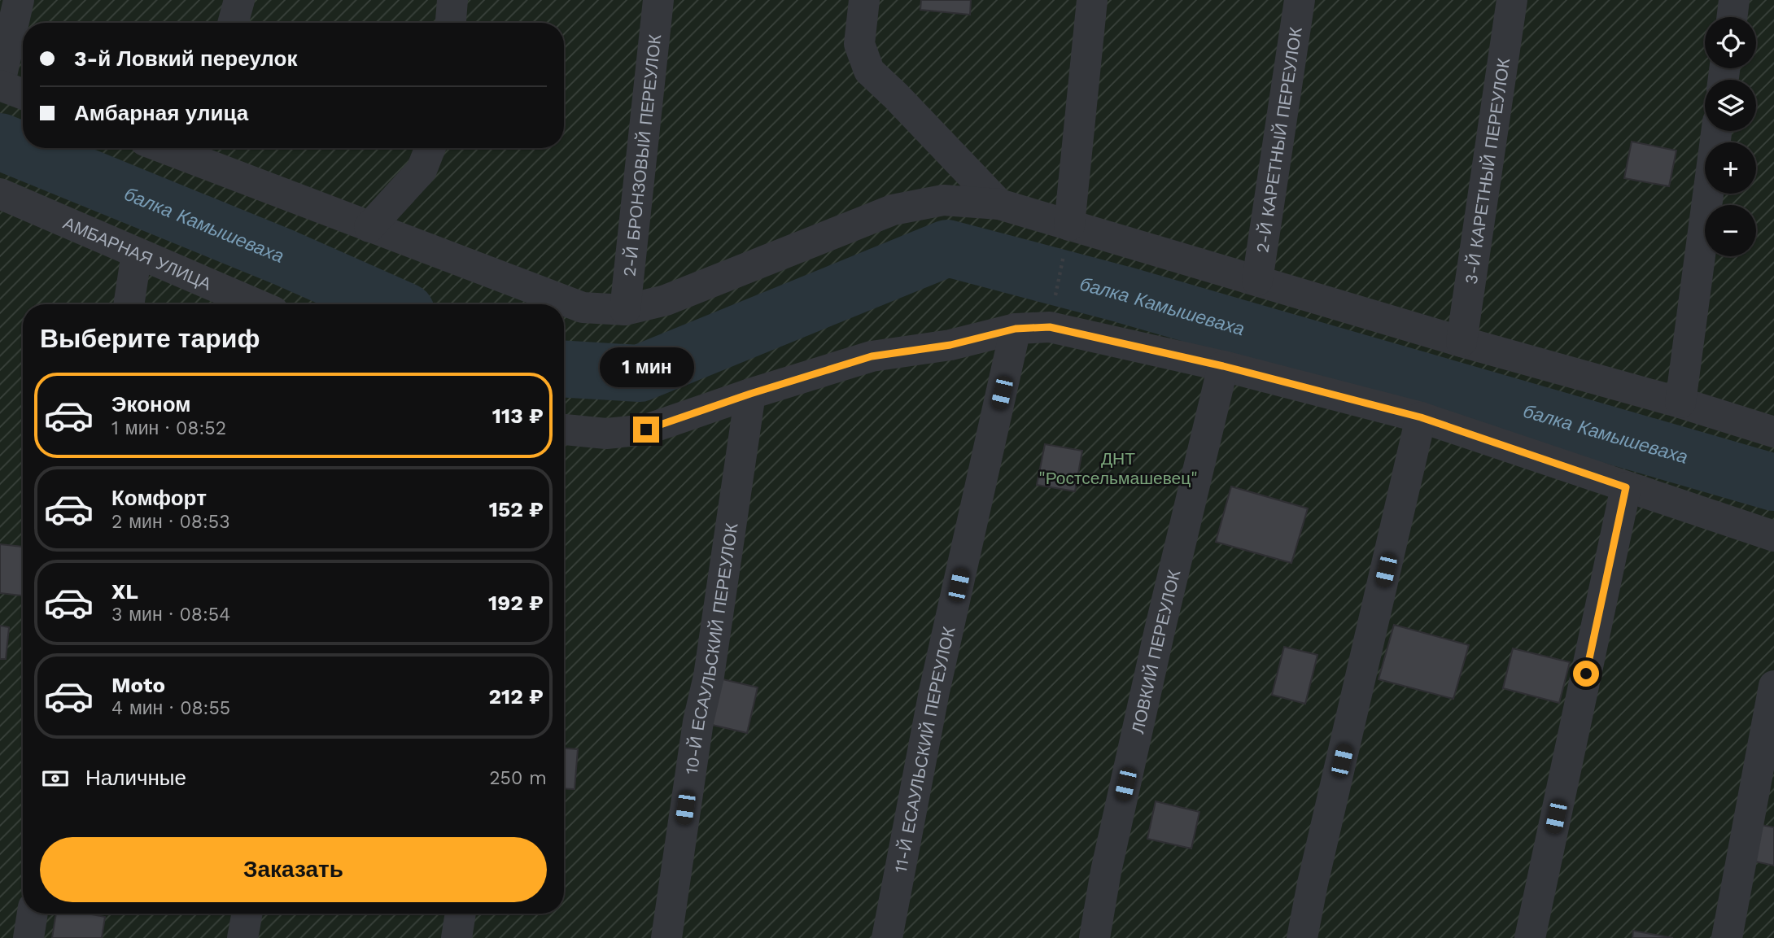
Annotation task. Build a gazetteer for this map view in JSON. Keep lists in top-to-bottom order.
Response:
{
  "streets": {
    "street": [
      "2-Й КАРЕТНЫЙ ПЕРЕУЛОК",
      "2-Й БРОНЗОВЫЙ ПЕРЕУЛОК",
      "3-Й КАРЕТНЫЙ ПЕРЕУЛОК",
      "АМБАРНАЯ УЛИЦА",
      "10-Й ЕСАУЛЬСКИЙ ПЕРЕУЛОК",
      "ЛОВКИЙ ПЕРЕУЛОК",
      "11-Й ЕСАУЛЬСКИЙ ПЕРЕУЛОК"
    ]
  },
  "water": ["балка Камышеваха"],
  "parks": ["ДНТ \"Ростсельмашевец\""],
  "page": {
    "map_buttons": ["+", "−"],
    "banner": ["3-й Ловкий переулок", "Амбарная улица"],
    "heading": "Выберите тариф",
    "bubble": "1 мин",
    "list": [
      {
        "name": "Эконом",
        "note": "1 мин · 08:52",
        "value": "113 ₽"
      },
      {
        "name": "Комфорт",
        "note": "2 мин · 08:53",
        "value": "152 ₽"
      },
      {
        "name": "XL",
        "note": "3 мин · 08:54",
        "value": "192 ₽"
      },
      {
        "name": "Moto",
        "note": "4 мин · 08:55",
        "value": "212 ₽"
      }
    ],
    "pay": ["Наличные", "250 m"],
    "buttons": "Заказать"
  }
}
